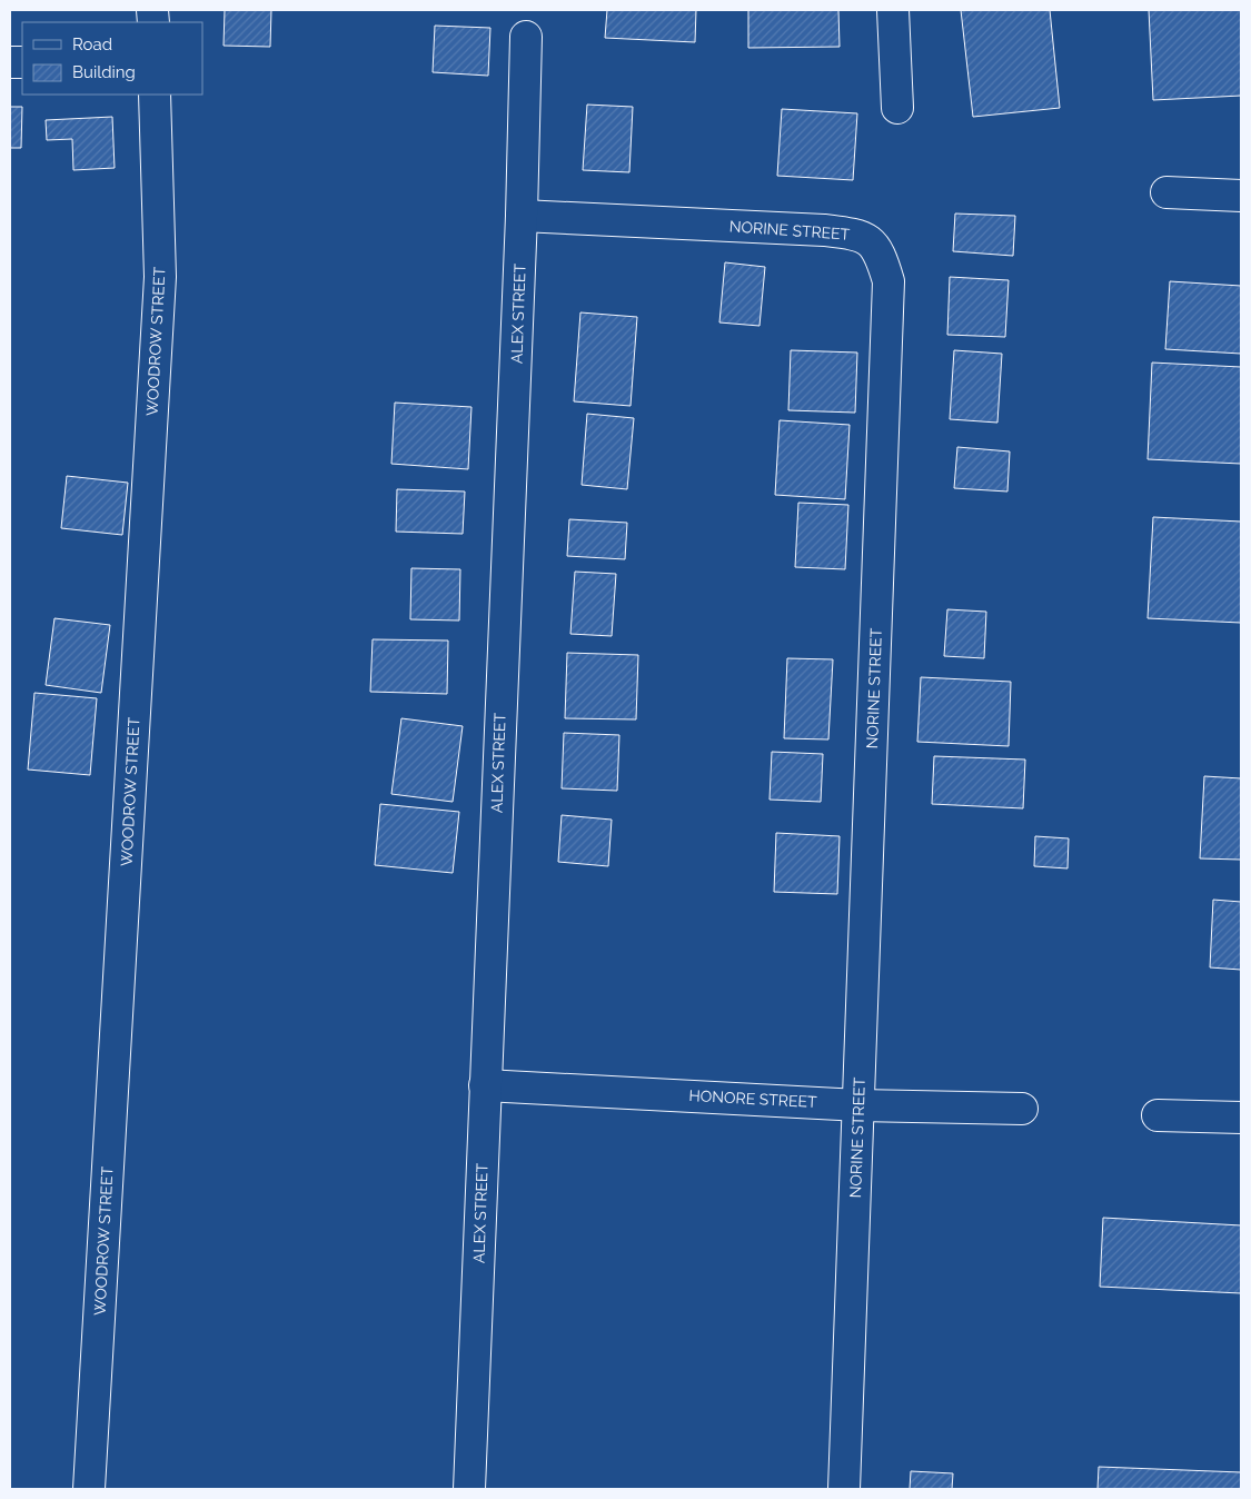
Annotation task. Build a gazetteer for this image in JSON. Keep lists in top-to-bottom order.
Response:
{
  "streets": {
    "street": [
      "NORINE STREET",
      "ALEX STREET",
      "WOODROW STREET",
      "HONORE STREET"
    ]
  },
  "crossings": [
    ["NORINE STREET", "ALEX STREET"],
    ["NORINE STREET", "HONORE STREET"],
    ["ALEX STREET", "HONORE STREET"]
  ],
  "legend": ["Road", "Building"]
}
